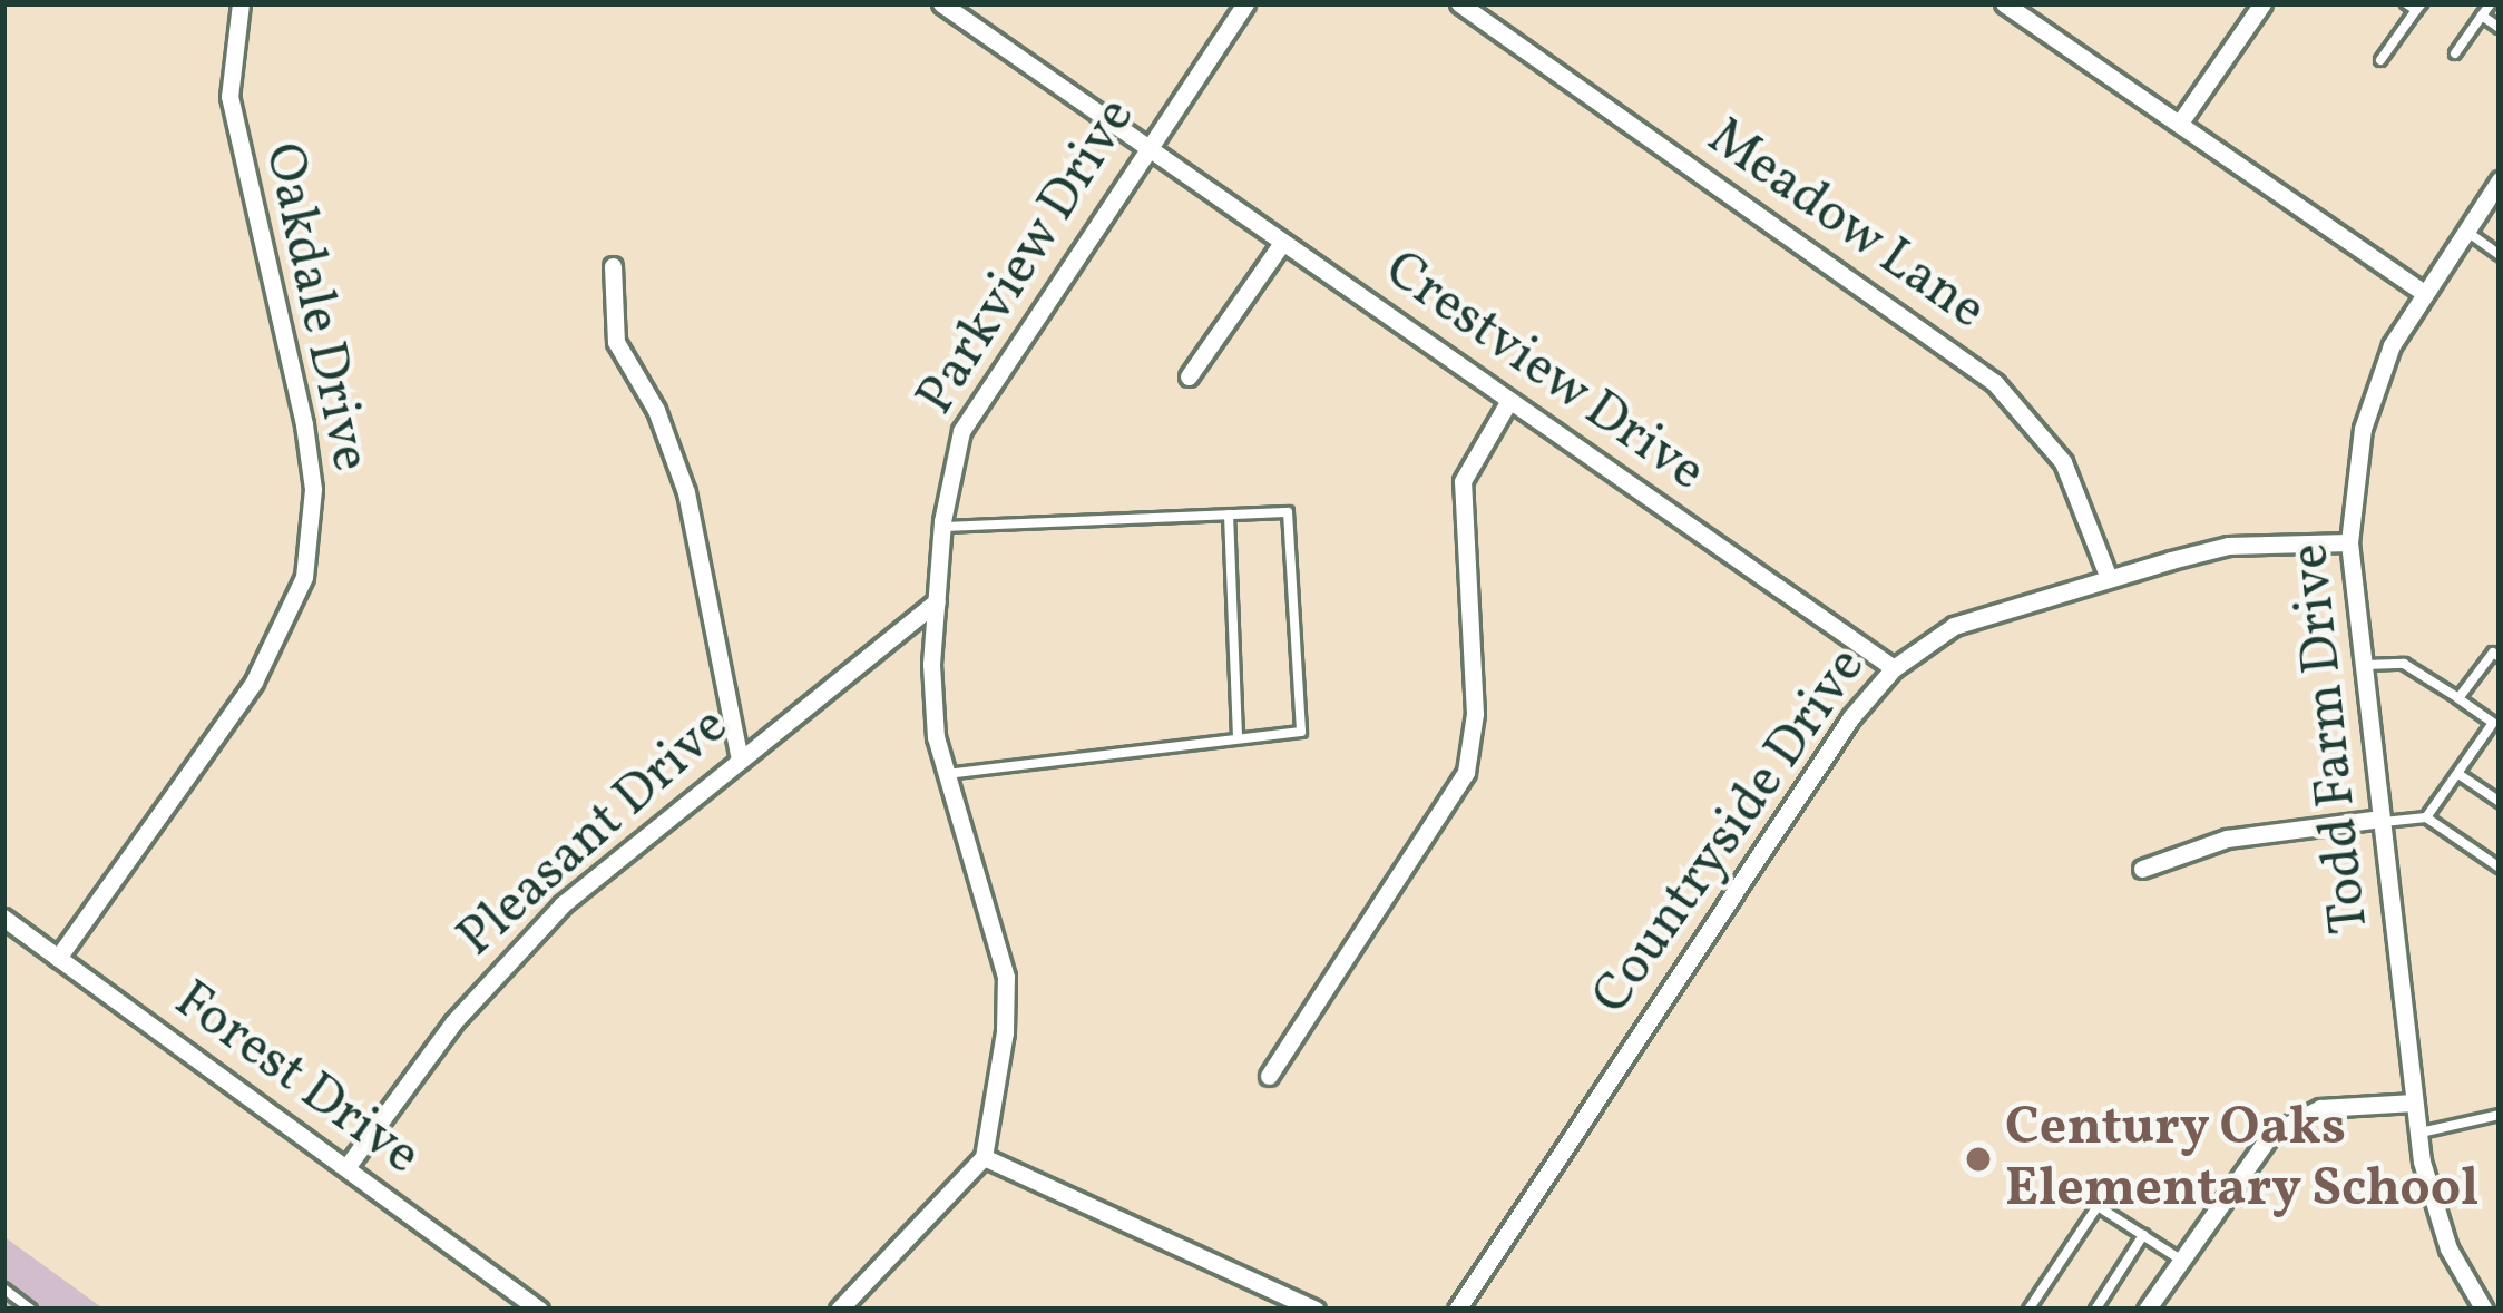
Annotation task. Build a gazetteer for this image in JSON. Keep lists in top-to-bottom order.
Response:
{
  "streets": {
    "street": [
      "Meadow Lane",
      "Parkview Drive",
      "Oakdale Drive",
      "Crestview Drive",
      "Todd Farm Drive",
      "Countryside Drive",
      "Pleasant Drive",
      "Forest Drive"
    ]
  },
  "crossings": [
    ["Meadow Lane", "Countryside Drive"],
    ["Parkview Drive", "Crestview Drive"],
    ["Parkview Drive", "Pleasant Drive"],
    ["Oakdale Drive", "Forest Drive"],
    ["Crestview Drive", "Countryside Drive"],
    ["Todd Farm Drive", "Countryside Drive"],
    ["Pleasant Drive", "Forest Drive"]
  ],
  "places": ["Century Oaks Elementary School"]
}
